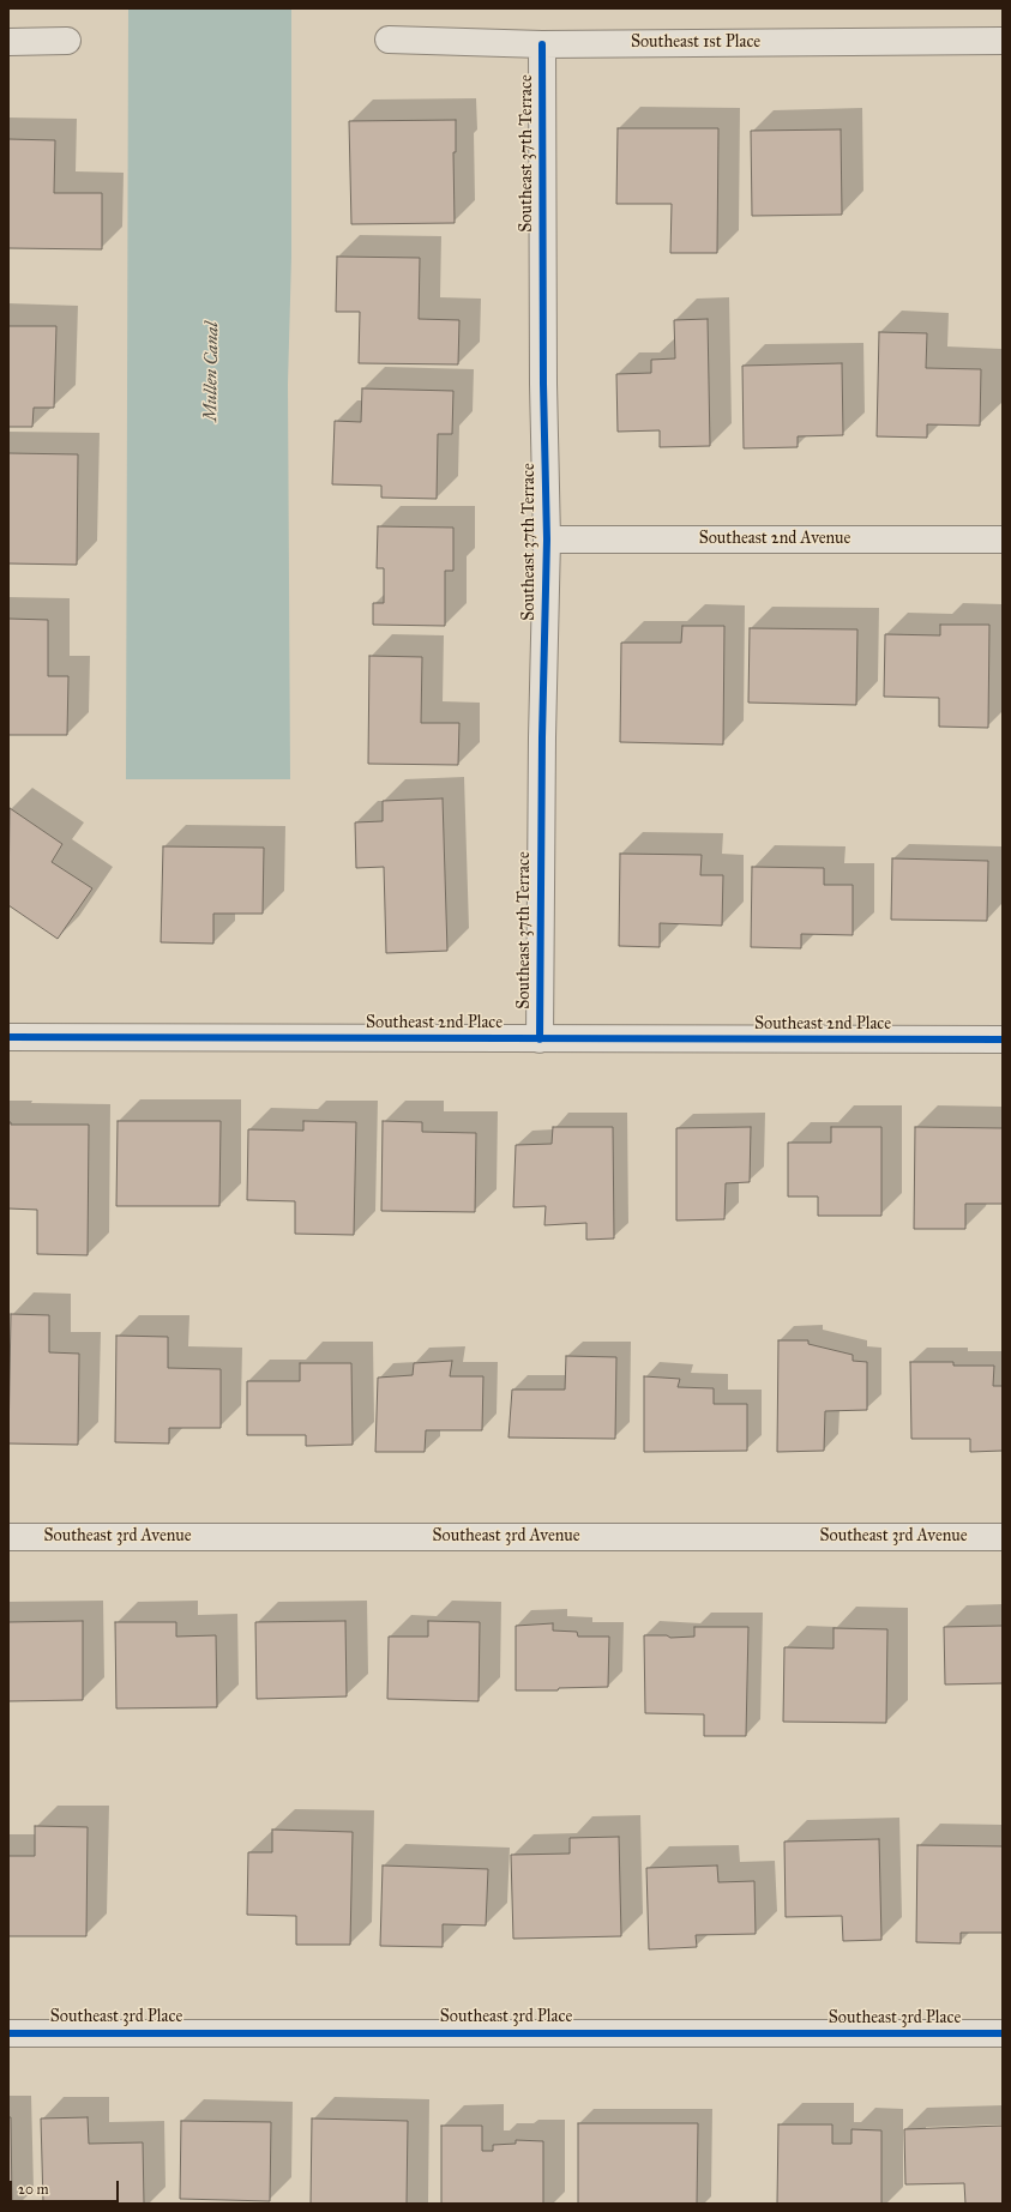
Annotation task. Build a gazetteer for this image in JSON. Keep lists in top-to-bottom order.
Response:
{
  "streets": {
    "street": [
      "Southeast 1st Place",
      "Southeast 37th Terrace",
      "Southeast 2nd Avenue",
      "Southeast 2nd Place",
      "Southeast 3rd Avenue",
      "Southeast 3rd Place"
    ]
  },
  "crossings": [
    ["Southeast 1st Place", "Southeast 37th Terrace"],
    ["Southeast 37th Terrace", "Southeast 2nd Avenue"],
    ["Southeast 37th Terrace", "Southeast 2nd Place"]
  ],
  "water": ["Mullen Canal"],
  "scale_bar": "20 m"
}
